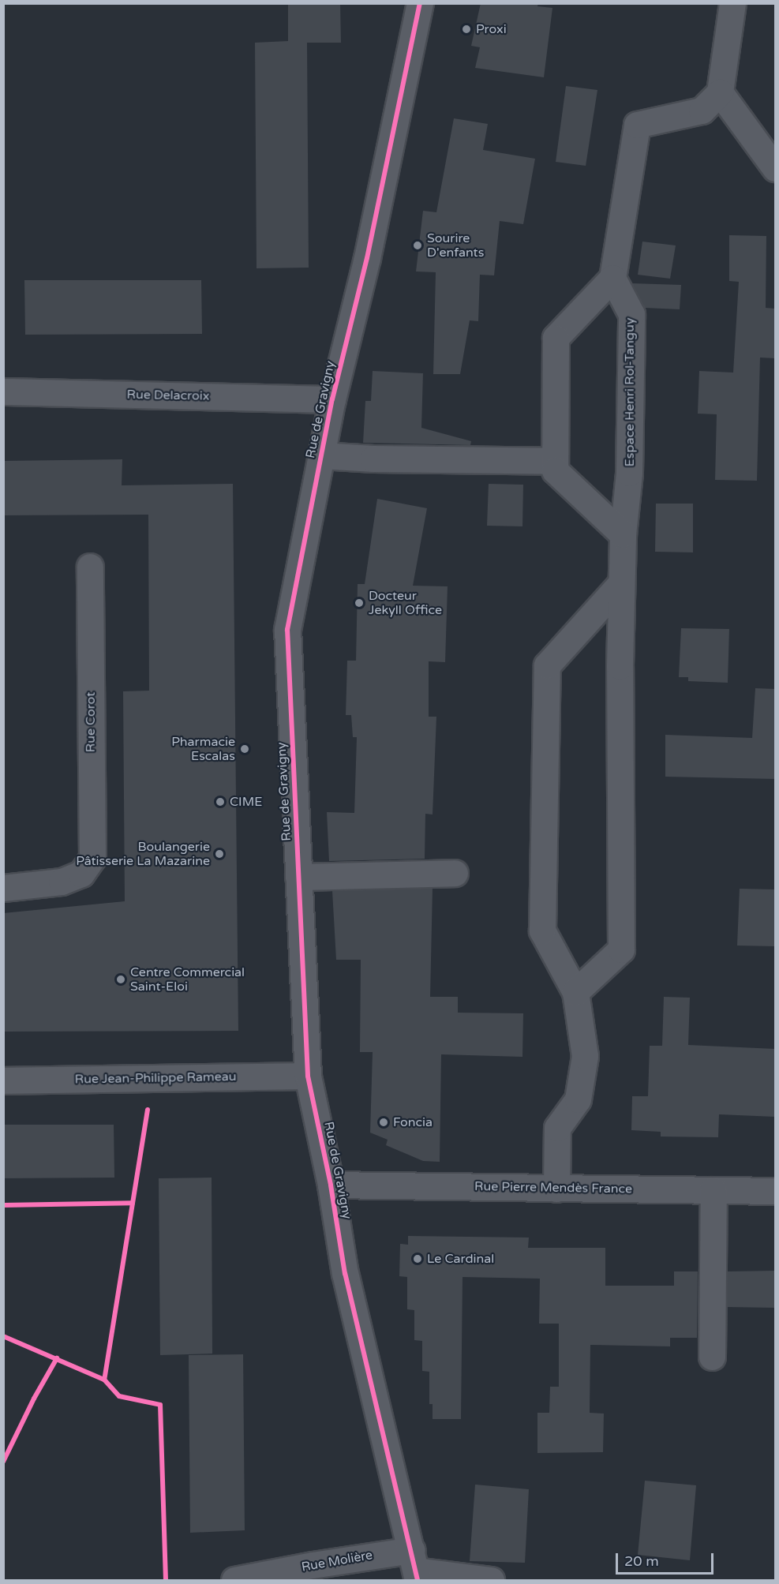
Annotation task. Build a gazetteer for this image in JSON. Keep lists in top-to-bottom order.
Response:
{
  "streets": {
    "street": [
      "Espace Henri Rol-Tanguy",
      "Rue Delacroix",
      "Rue de Gravigny",
      "Rue Corot",
      "Rue Jean-Philippe Rameau",
      "Rue Pierre Mendès France",
      "Rue Molière"
    ]
  },
  "crossings": [
    ["Rue Delacroix", "Rue de Gravigny"],
    ["Rue de Gravigny", "Rue Jean-Philippe Rameau"],
    ["Rue de Gravigny", "Rue Pierre Mendès France"],
    ["Rue de Gravigny", "Rue Molière"]
  ],
  "places": [
    "Proxi",
    "Sourire D'enfants",
    "Docteur Jekyll Office",
    "Pharmacie Escalas",
    "CIME",
    "Boulangerie Pâtisserie La Mazarine",
    "Centre Commercial Saint-Eloi",
    "Foncia",
    "Le Cardinal"
  ],
  "scale_bar": "20 m"
}
